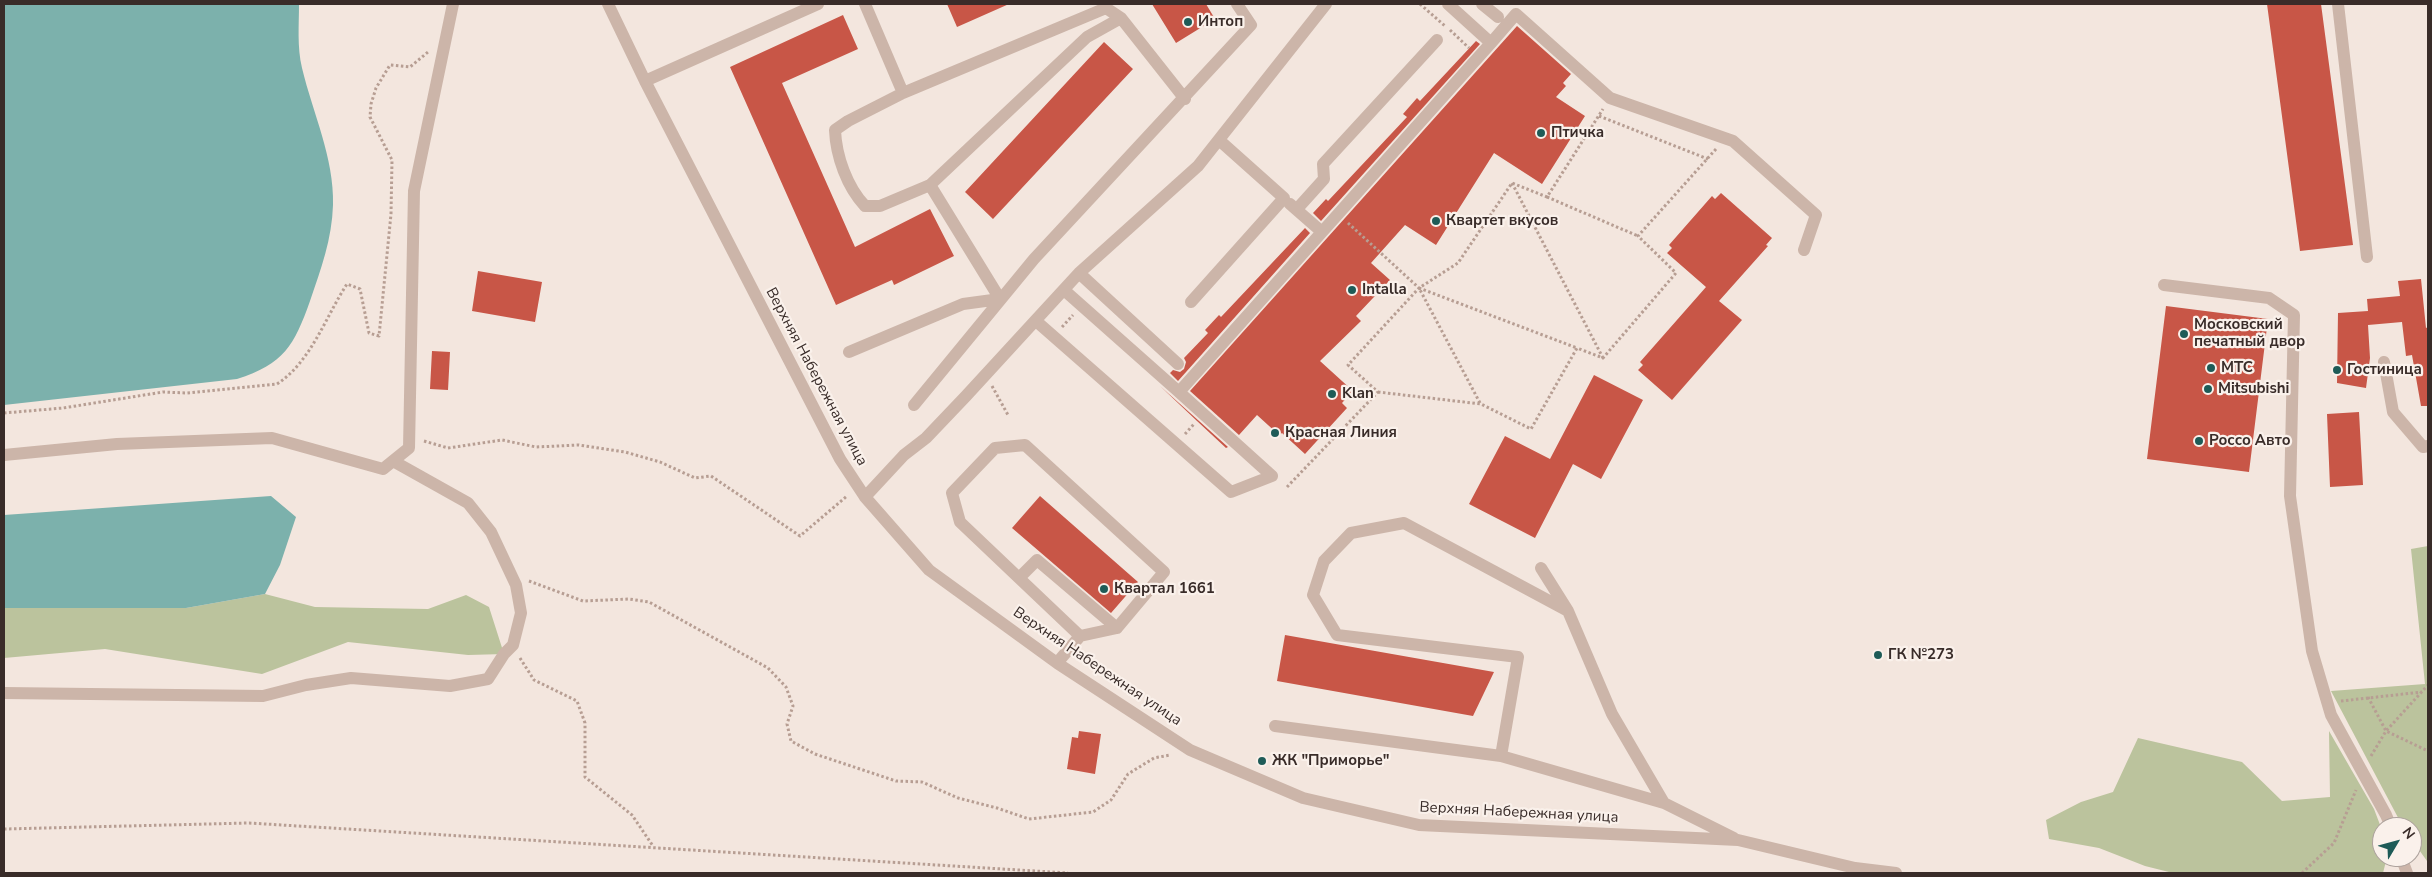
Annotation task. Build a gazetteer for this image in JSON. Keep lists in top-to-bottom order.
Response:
{
  "streets": {
    "street": ["Верхняя Набережная улица"]
  },
  "places": [
    "Интоп",
    "Птичка",
    "Квартет вкусов",
    "Intalla",
    "Московский печатный двор",
    "МТС",
    "Гостиница",
    "Mitsubishi",
    "Klan",
    "Красная Линия",
    "Россо Авто",
    "Квартал 1661",
    "ГК №273",
    "ЖК \"Приморье\""
  ],
  "north": "top right"
}
